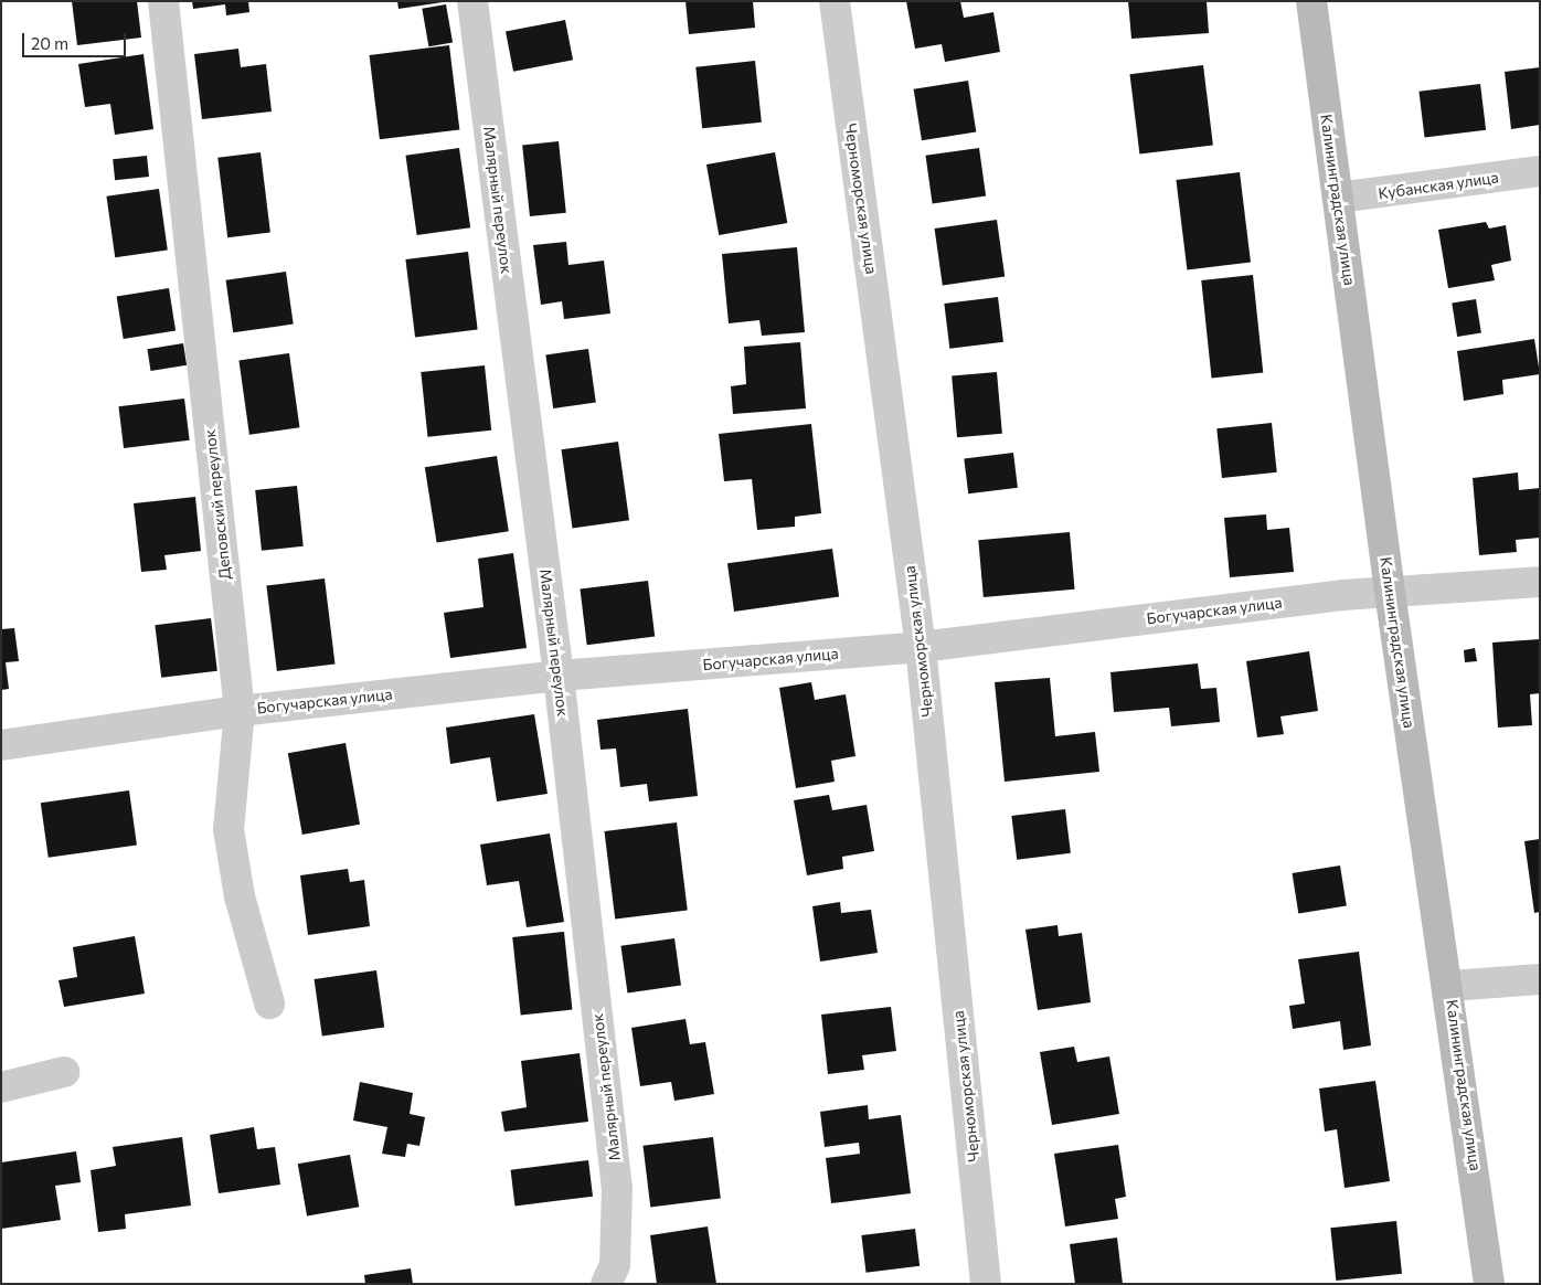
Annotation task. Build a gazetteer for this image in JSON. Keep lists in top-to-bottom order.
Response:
{
  "streets": {
    "main road": ["Калининградская улица"],
    "street": [
      "Кубанская улица",
      "Черноморская улица",
      "Малярный переулок",
      "Деповский переулок",
      "Богучарская улица"
    ]
  },
  "crossings": [
    ["Кубанская улица", "Калининградская улица"],
    ["Черноморская улица", "Богучарская улица"],
    ["Малярный переулок", "Богучарская улица"],
    ["Калининградская улица", "Богучарская улица"],
    ["Деповский переулок", "Богучарская улица"]
  ],
  "scale_bar": "20 m"
}
